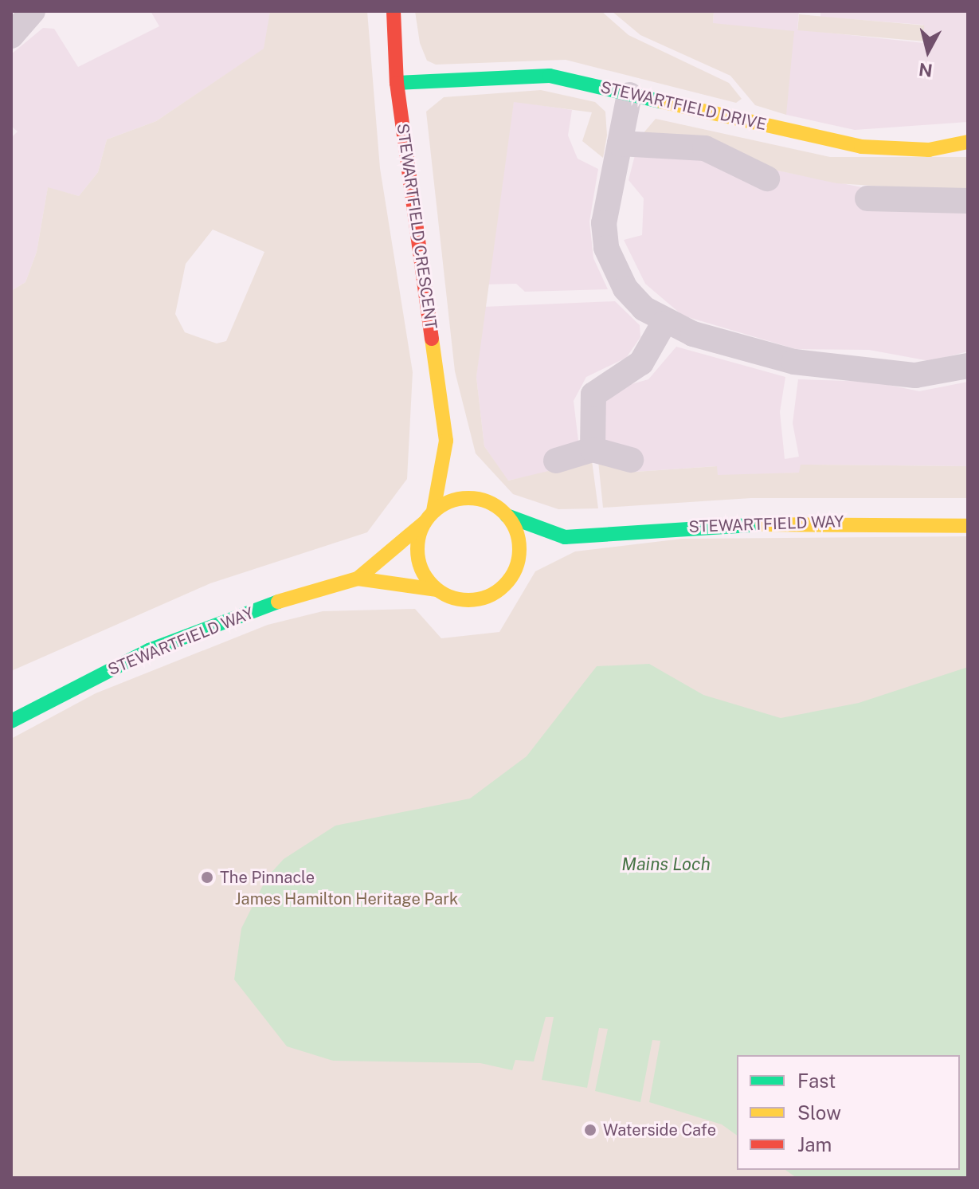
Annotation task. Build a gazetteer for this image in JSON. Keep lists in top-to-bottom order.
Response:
{
  "streets": {
    "street": ["STEWARTFIELD DRIVE", "STEWARTFIELD CRESCENT", "STEWARTFIELD WAY"]
  },
  "crossings": [
    ["STEWARTFIELD DRIVE", "STEWARTFIELD CRESCENT"],
    ["STEWARTFIELD CRESCENT", "STEWARTFIELD WAY"]
  ],
  "water": ["Mains Loch"],
  "parks": ["James Hamilton Heritage Park"],
  "places": ["The Pinnacle", "Waterside Cafe"],
  "legend": ["Fast", "Slow", "Jam"],
  "north": "bottom"
}
